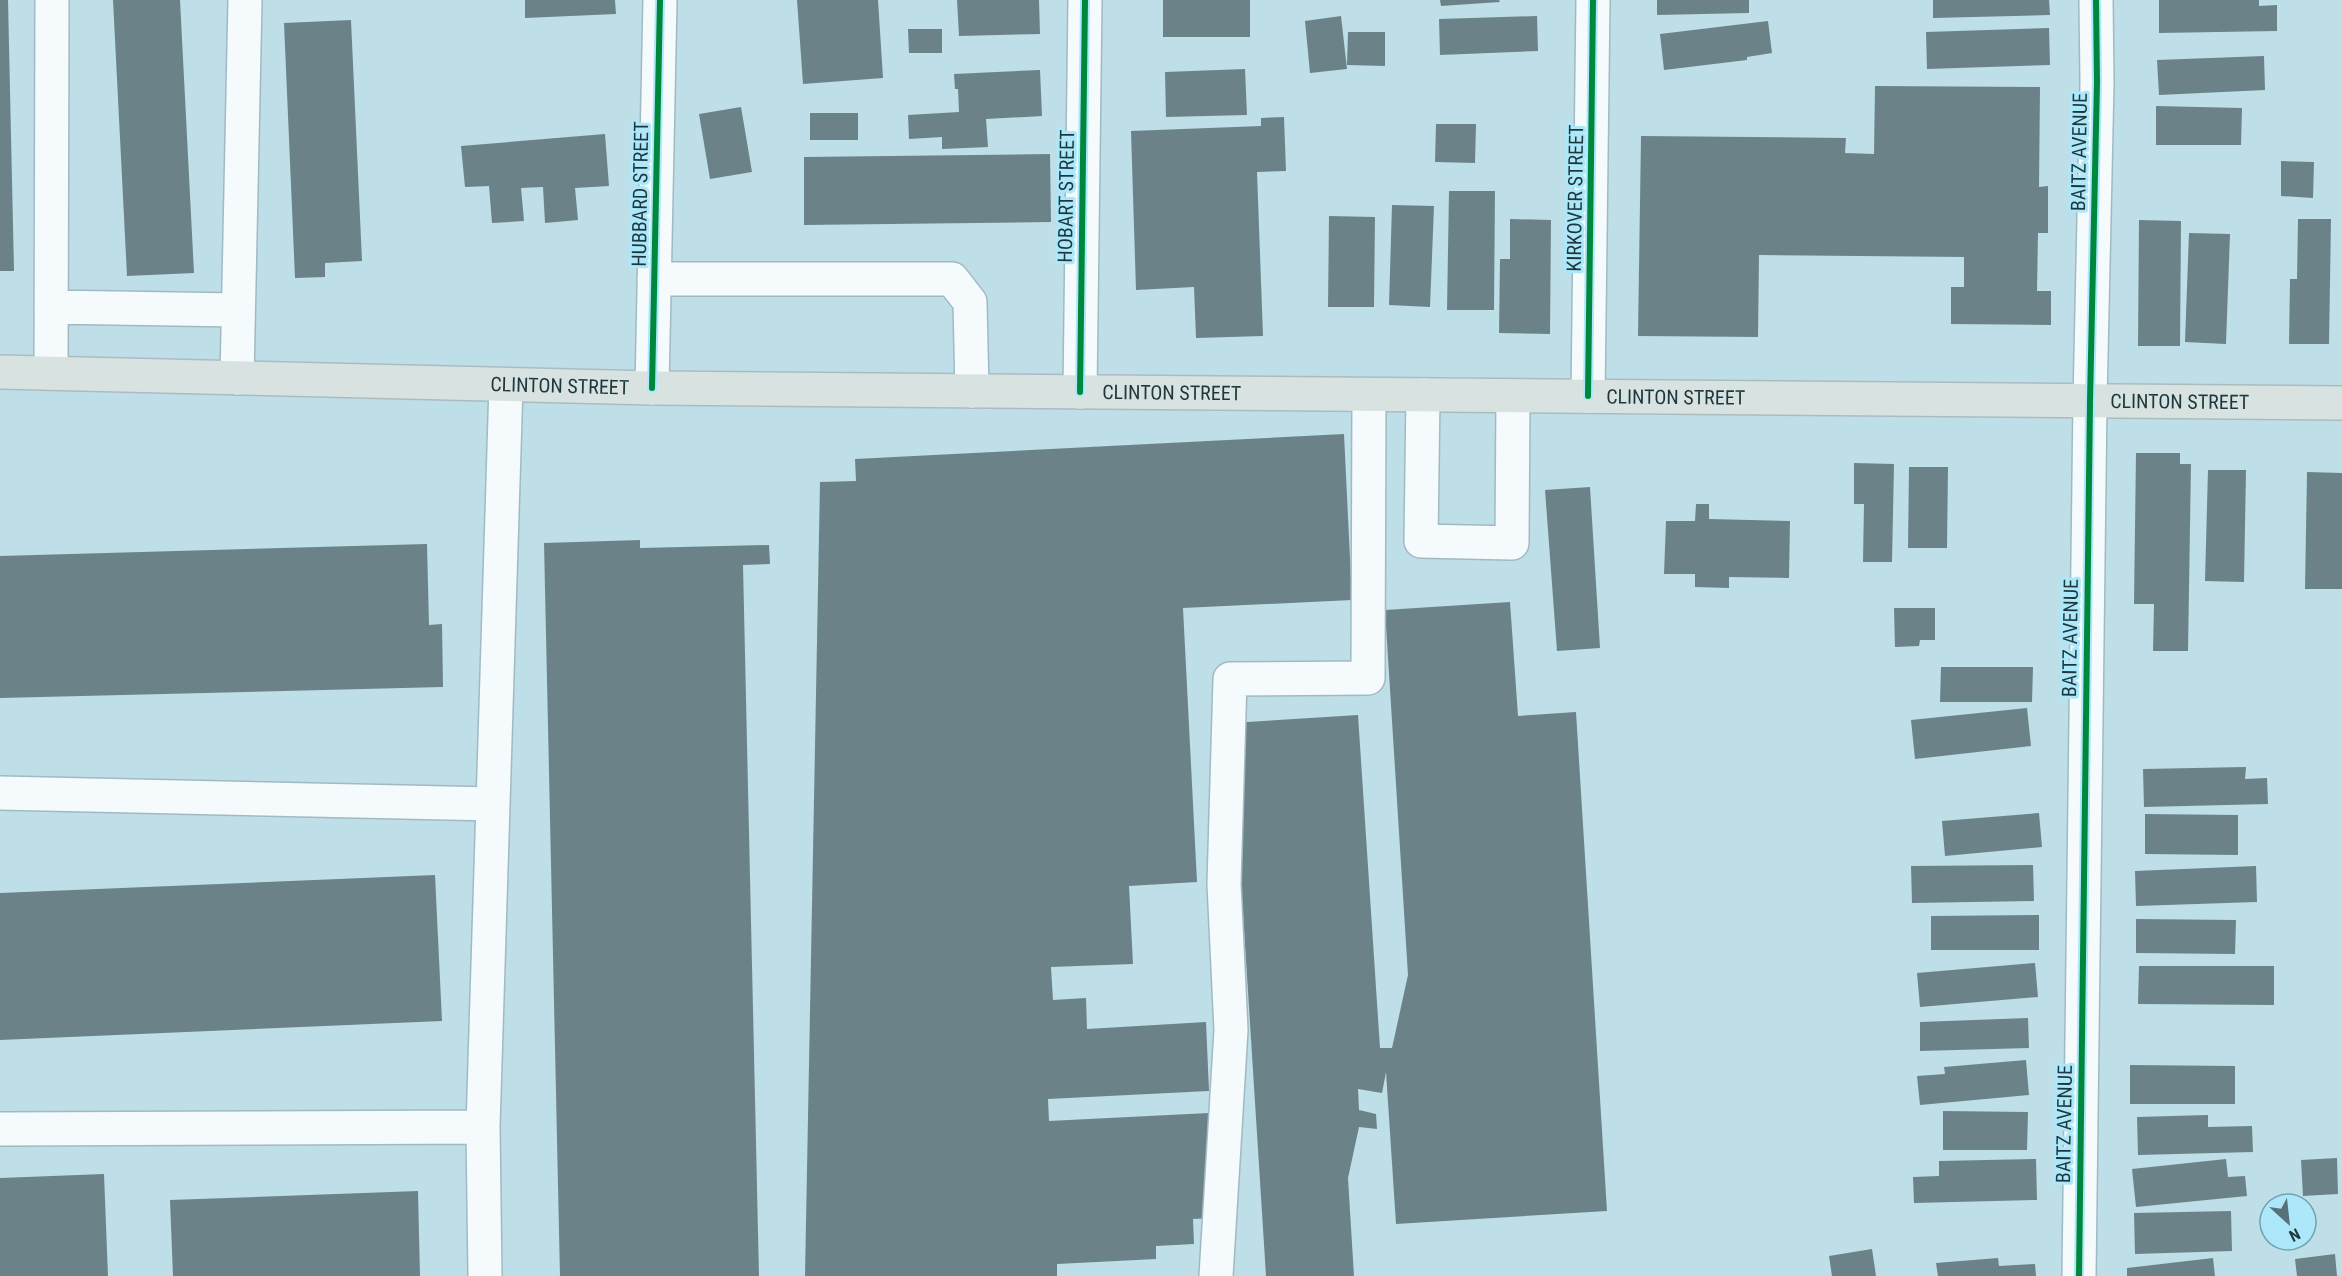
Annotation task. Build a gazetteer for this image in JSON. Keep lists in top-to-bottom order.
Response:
{
  "streets": {
    "main road": ["CLINTON STREET"],
    "street": [
      "BAITZ AVENUE",
      "HUBBARD STREET",
      "HOBART STREET",
      "KIRKOVER STREET"
    ]
  },
  "crossings": [
    ["BAITZ AVENUE", "CLINTON STREET"],
    ["HUBBARD STREET", "CLINTON STREET"],
    ["HOBART STREET", "CLINTON STREET"],
    ["KIRKOVER STREET", "CLINTON STREET"]
  ],
  "north": "bottom right"
}
